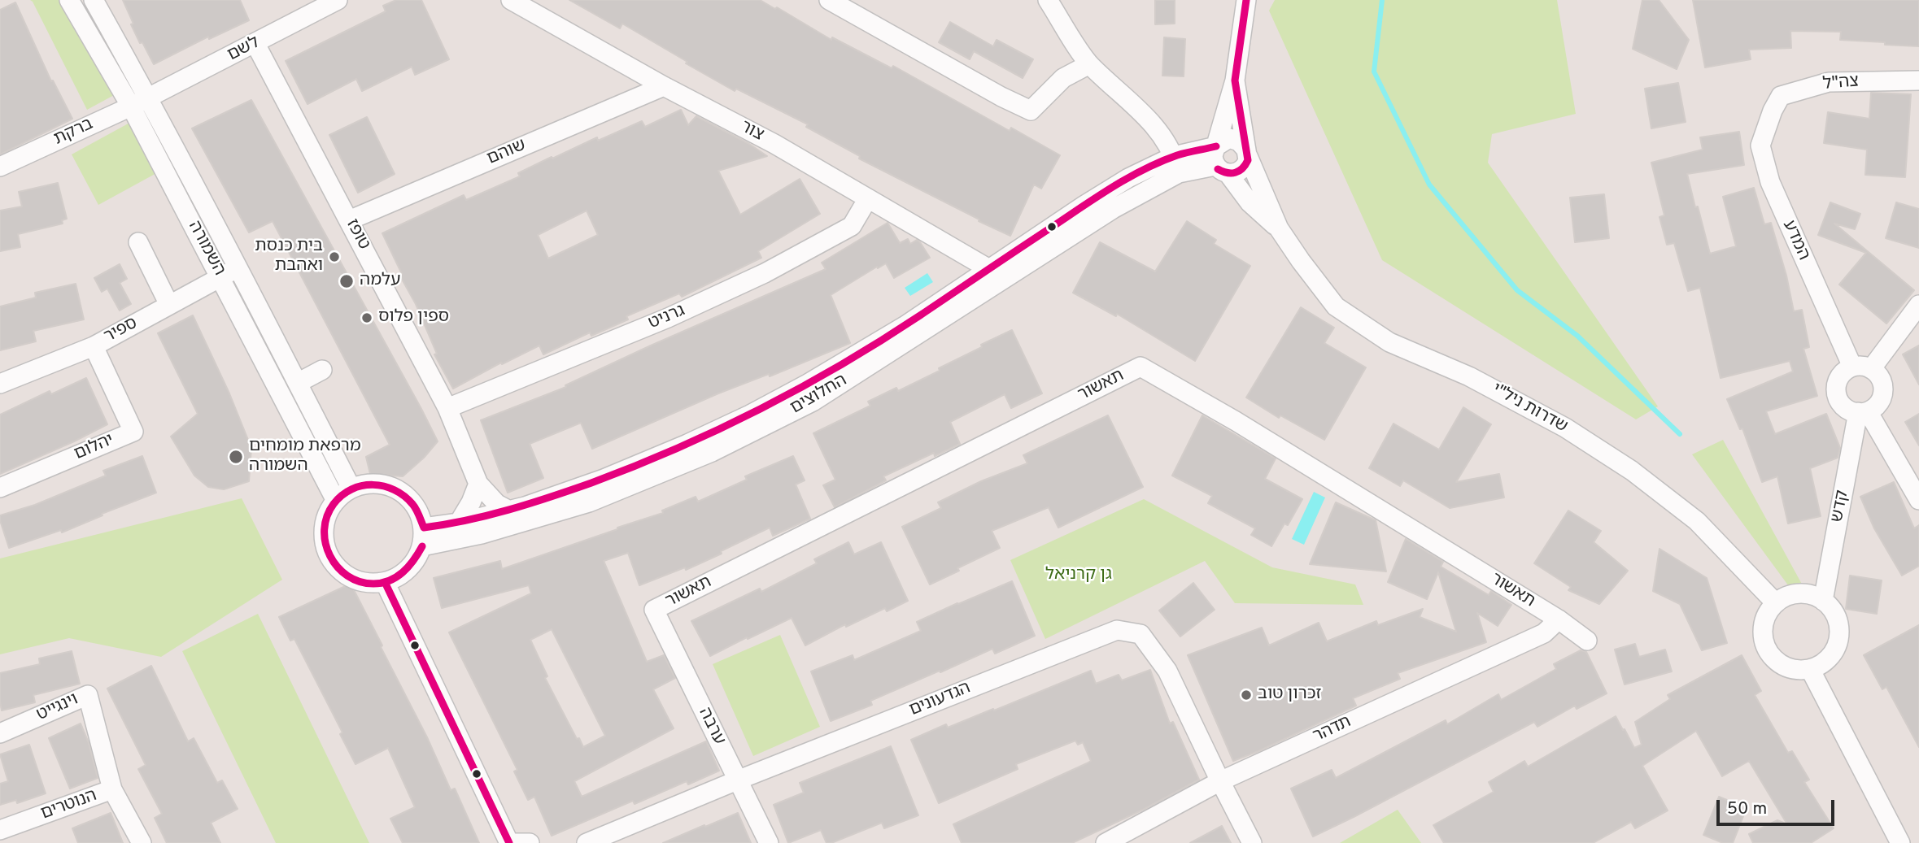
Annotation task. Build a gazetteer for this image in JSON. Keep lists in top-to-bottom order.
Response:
{
  "streets": {
    "street": [
      "לשם",
      "צה\"ל",
      "צור",
      "ברקת",
      "שוהם",
      "טופז",
      "המדע",
      "השמורה",
      "גרניט",
      "ספיר",
      "תאשור",
      "החלוצים",
      "שדרות ניל\"י",
      "יהלום",
      "קדש",
      "הגדעונים",
      "וינגייט",
      "ערבה",
      "תדהר",
      "הנוטרים"
    ]
  },
  "crossings": [
    ["לשם", "ברקת"],
    ["לשם", "טופז"],
    ["לשם", "השמורה"],
    ["צה\"ל", "המדע"],
    ["צור", "שוהם"],
    ["צור", "גרניט"],
    ["צור", "החלוצים"],
    ["ברקת", "השמורה"],
    ["שוהם", "טופז"],
    ["טופז", "גרניט"],
    ["טופז", "החלוצים"],
    ["המדע", "קדש"],
    ["השמורה", "ספיר"],
    ["השמורה", "החלוצים"],
    ["ספיר", "יהלום"],
    ["תאשור", "ערבה"],
    ["תאשור", "תדהר"],
    ["החלוצים", "שדרות ניל\"י"],
    ["שדרות ניל\"י", "קדש"],
    ["הגדעונים", "ערבה"],
    ["הגדעונים", "תדהר"],
    ["וינגייט", "הנוטרים"]
  ],
  "parks": ["גן קרניאל"],
  "places": [
    "בית כנסת ואהבת",
    "עלמה",
    "ספין פלוס",
    "מרפאת מומחים השמורה",
    "זכרון טוב"
  ],
  "scale_bar": "50 m"
}
